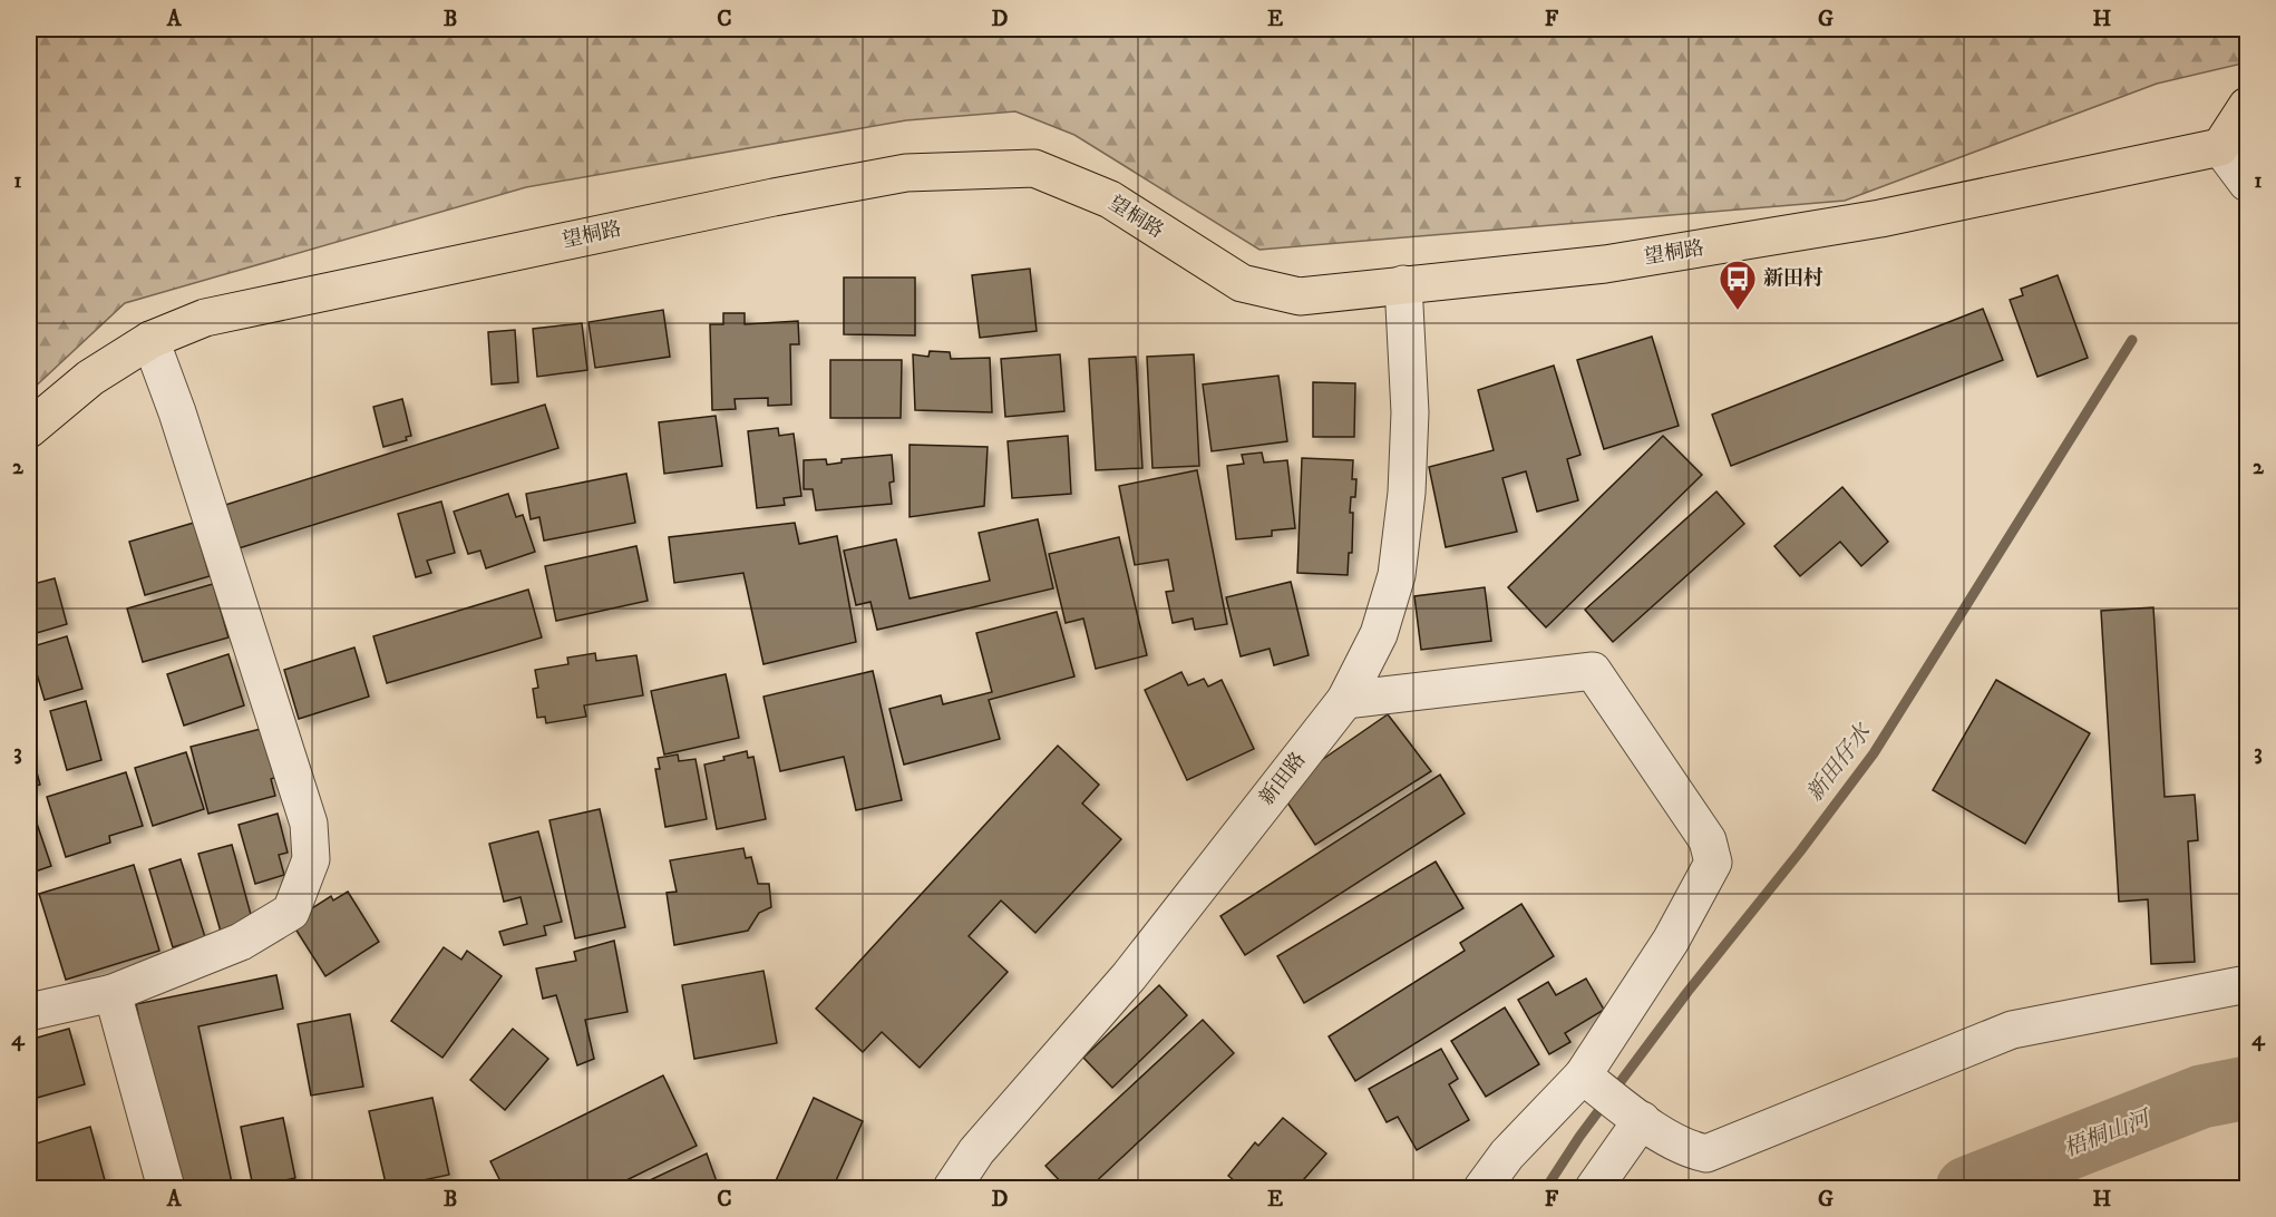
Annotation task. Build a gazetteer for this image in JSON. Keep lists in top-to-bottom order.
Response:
{
  "streets": {
    "main road": ["望桐路"],
    "street": ["新田路"]
  },
  "crossings": [
    ["望桐路", "新田路"]
  ],
  "water": ["新田仔水", "梧桐山河"],
  "places": {
    "bus stop": ["新田村"]
  },
  "grid": {
    "columns": [
      "A",
      "B",
      "C",
      "D",
      "E",
      "F",
      "G",
      "H"
    ],
    "rows": [
      "1",
      "2",
      "3",
      "4"
    ]
  }
}
